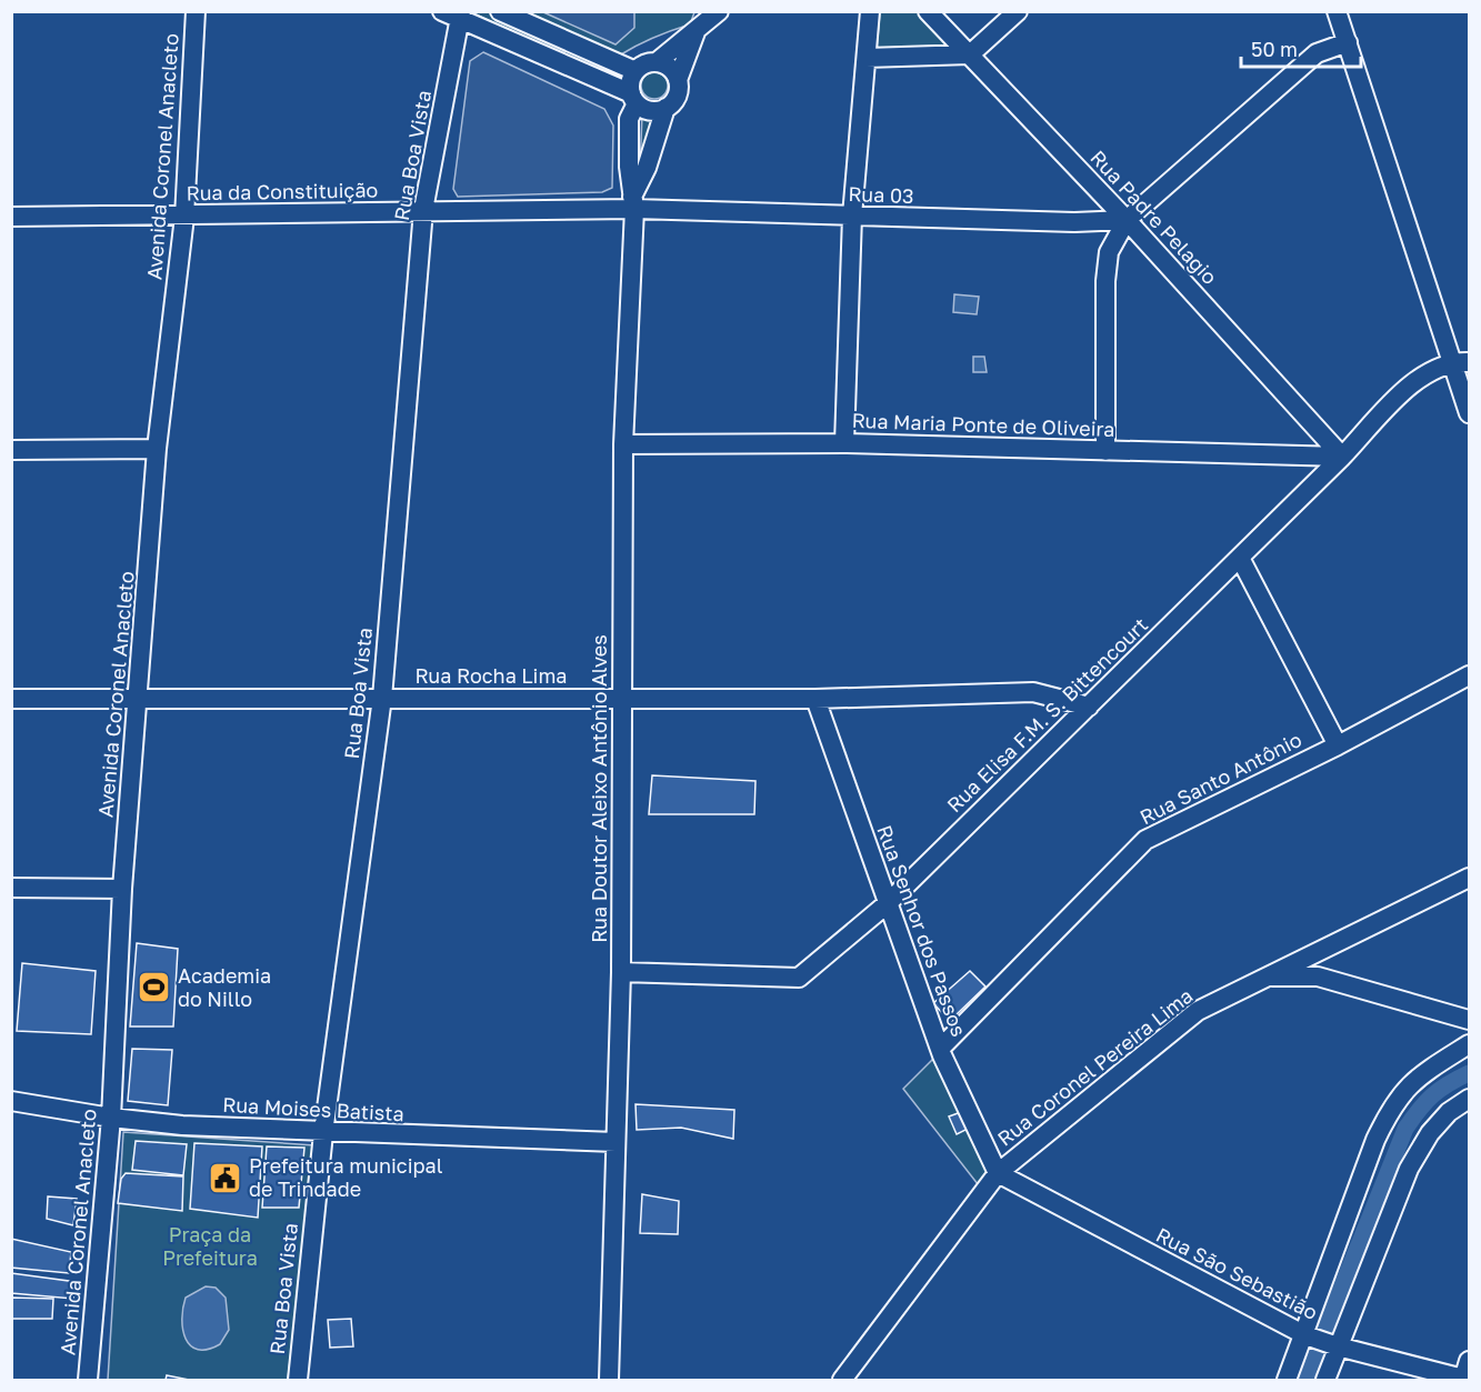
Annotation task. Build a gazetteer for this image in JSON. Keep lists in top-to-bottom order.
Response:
{
  "streets": {
    "street": [
      "Rua Boa Vista",
      "Avenida Coronel Anacleto",
      "Rua da Constituição",
      "Rua 03",
      "Rua Padre Pelagio",
      "Rua Maria Ponte de Oliveira",
      "Rua Rocha Lima",
      "Rua Elisa F.M. S. Bittencourt",
      "Rua Santo Antônio",
      "Rua Doutor Aleixo Antônio Alves",
      "Rua Senhor dos Passos",
      "Rua Coronel Pereira Lima",
      "Rua Moises Batista",
      "Rua São Sebastião"
    ]
  },
  "crossings": [
    ["Rua Boa Vista", "Rua da Constituição"],
    ["Rua Boa Vista", "Rua Rocha Lima"],
    ["Rua Boa Vista", "Rua Moises Batista"],
    ["Avenida Coronel Anacleto", "Rua da Constituição"],
    ["Avenida Coronel Anacleto", "Rua Rocha Lima"],
    ["Avenida Coronel Anacleto", "Rua Moises Batista"],
    ["Rua da Constituição", "Rua 03"],
    ["Rua da Constituição", "Rua Doutor Aleixo Antônio Alves"],
    ["Rua 03", "Rua Padre Pelagio"],
    ["Rua 03", "Rua Doutor Aleixo Antônio Alves"],
    ["Rua Padre Pelagio", "Rua Maria Ponte de Oliveira"],
    ["Rua Padre Pelagio", "Rua Elisa F.M. S. Bittencourt"],
    ["Rua Maria Ponte de Oliveira", "Rua Elisa F.M. S. Bittencourt"],
    ["Rua Maria Ponte de Oliveira", "Rua Doutor Aleixo Antônio Alves"],
    ["Rua Rocha Lima", "Rua Elisa F.M. S. Bittencourt"],
    ["Rua Rocha Lima", "Rua Doutor Aleixo Antônio Alves"],
    ["Rua Rocha Lima", "Rua Senhor dos Passos"],
    ["Rua Elisa F.M. S. Bittencourt", "Rua Doutor Aleixo Antônio Alves"],
    ["Rua Elisa F.M. S. Bittencourt", "Rua Senhor dos Passos"],
    ["Rua Santo Antônio", "Rua Senhor dos Passos"],
    ["Rua Doutor Aleixo Antônio Alves", "Rua Moises Batista"],
    ["Rua Senhor dos Passos", "Rua Coronel Pereira Lima"],
    ["Rua Senhor dos Passos", "Rua São Sebastião"],
    ["Rua Coronel Pereira Lima", "Rua São Sebastião"]
  ],
  "parks": ["Praça da Prefeitura"],
  "places": {
    "sports": ["Academia do Nillo"],
    "public building": ["Prefeitura municipal de Trindade"]
  },
  "scale_bar": "50 m"
}
